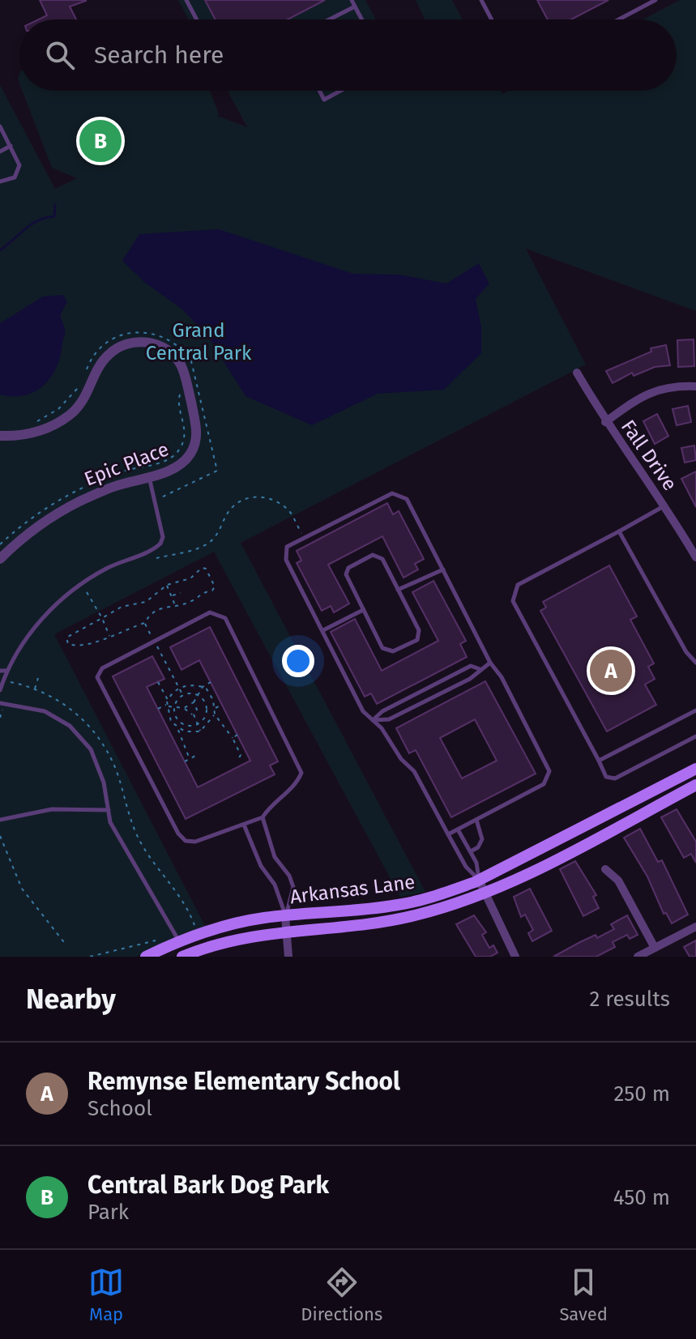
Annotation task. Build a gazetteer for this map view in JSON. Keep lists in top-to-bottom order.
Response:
{
  "streets": {
    "main road": ["Arkansas Lane"],
    "street": ["Fall Drive", "Epic Place"]
  },
  "parks": ["Grand Central Park"],
  "page": {
    "search": "Search here",
    "pins": ["B", "A"],
    "heading": ["Nearby", "2 results"],
    "list": [
      {
        "mark": "A",
        "name": "Remynse Elementary School",
        "note": "School",
        "value": "250 m"
      },
      {
        "mark": "B",
        "name": "Central Bark Dog Park",
        "note": "Park",
        "value": "450 m"
      }
    ],
    "nav": ["Map", "Directions", "Saved"]
  }
}
